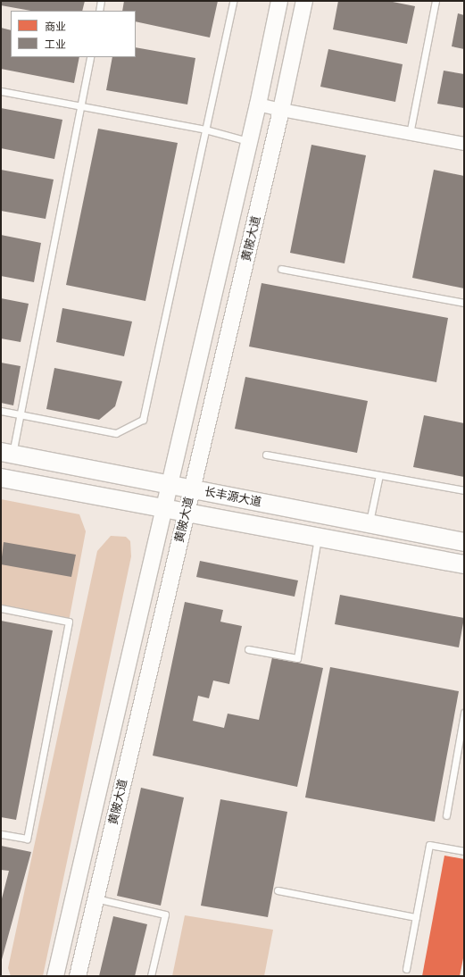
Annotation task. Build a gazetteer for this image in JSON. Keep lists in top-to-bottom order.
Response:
{
  "streets": {
    "main road": ["长丰源大道"],
    "street": ["黄陂大道"]
  },
  "crossings": [
    ["黄陂大道", "长丰源大道"]
  ],
  "legend": ["商业", "工业"]
}
